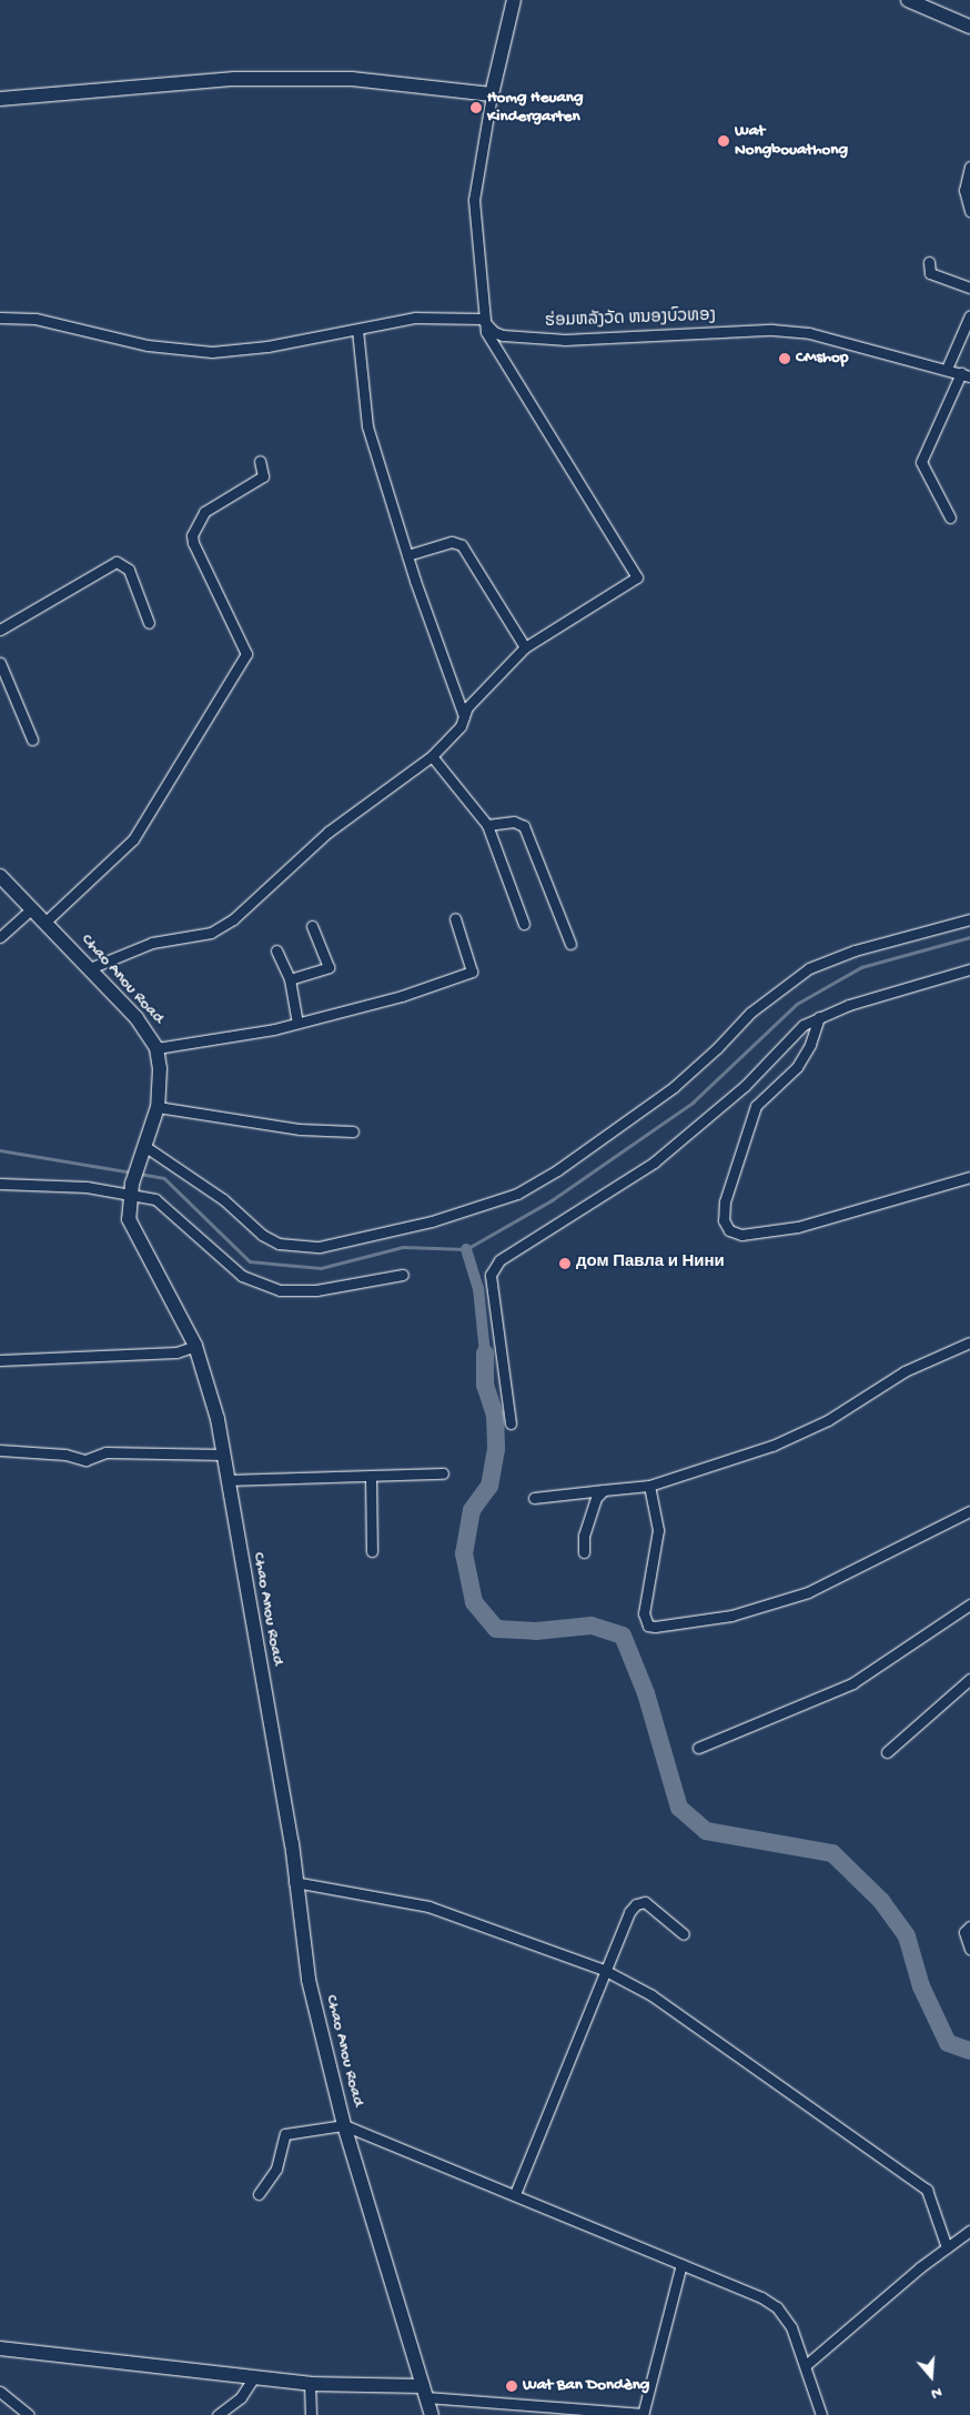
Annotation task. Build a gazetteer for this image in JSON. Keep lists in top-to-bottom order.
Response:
{
  "streets": {
    "street": ["ຮ່ອມຫລັງວັດ ຫນອງບົວທອງ", "Chao Anou Road"]
  },
  "places": [
    "Homg Heuang Kindergarten",
    "Wat Nongbouathong",
    "CMshop",
    "дом Павла и Нини",
    "Wat Ban Dondèng"
  ],
  "north": "bottom"
}
